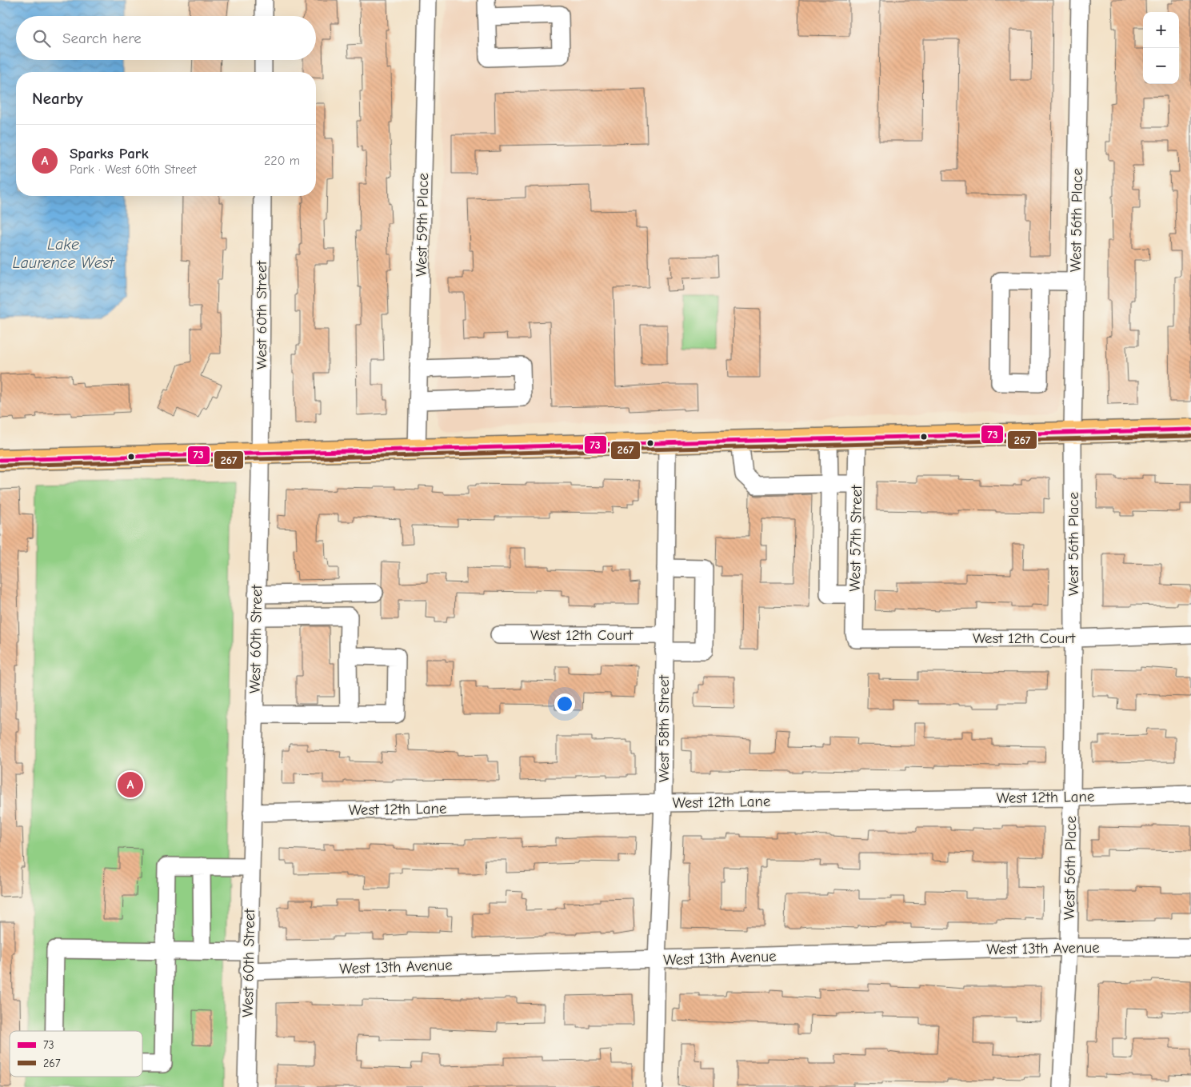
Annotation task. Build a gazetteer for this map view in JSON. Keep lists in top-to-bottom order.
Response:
{
  "streets": {
    "street": [
      "West 56th Place",
      "West 59th Place",
      "West 60th Street",
      "West 57th Street",
      "West 12th Court",
      "West 58th Street",
      "West 12th Lane",
      "West 13th Avenue"
    ]
  },
  "crossings": [
    ["West 56th Place", "West 12th Court"],
    ["West 56th Place", "West 12th Lane"],
    ["West 56th Place", "West 13th Avenue"],
    ["West 60th Street", "West 12th Lane"],
    ["West 60th Street", "West 13th Avenue"],
    ["West 57th Street", "West 12th Court"],
    ["West 12th Court", "West 58th Street"],
    ["West 58th Street", "West 12th Lane"],
    ["West 58th Street", "West 13th Avenue"]
  ],
  "water": ["Lake Laurence West"],
  "lines": ["transit line 73", "transit line 267"],
  "legend": ["73", "267"],
  "page": {
    "map_buttons": ["+", "−"],
    "search": "Search here",
    "heading": "Nearby",
    "list": [
      {
        "mark": "A",
        "name": "Sparks Park",
        "note": "Park · West 60th Street",
        "value": "220 m"
      }
    ],
    "pins": "A"
  }
}
